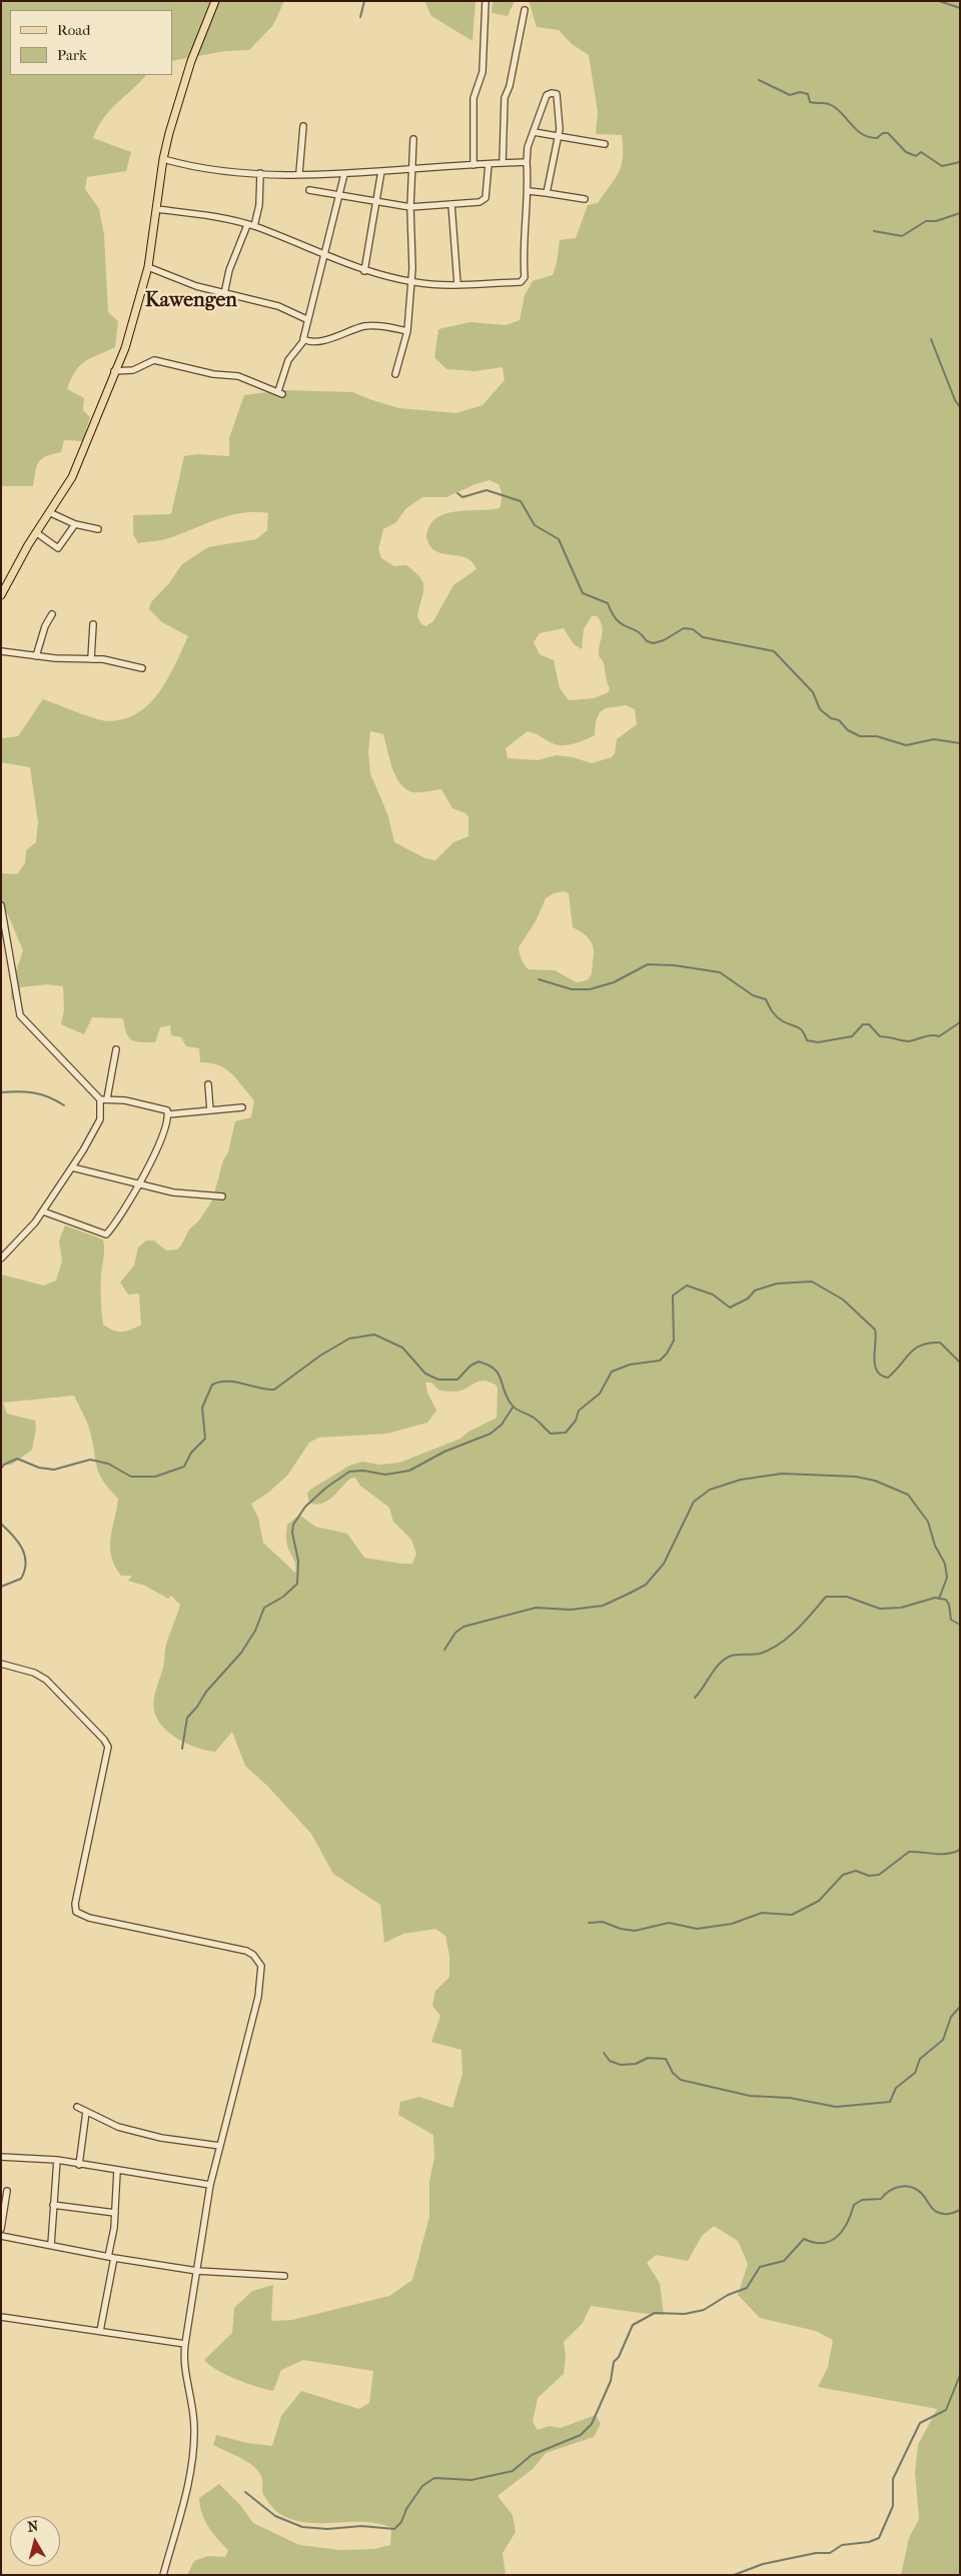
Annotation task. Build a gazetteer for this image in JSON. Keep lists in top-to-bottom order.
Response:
{
  "districts": ["Kawengen"],
  "legend": ["Road", "Park"],
  "north": "top"
}
